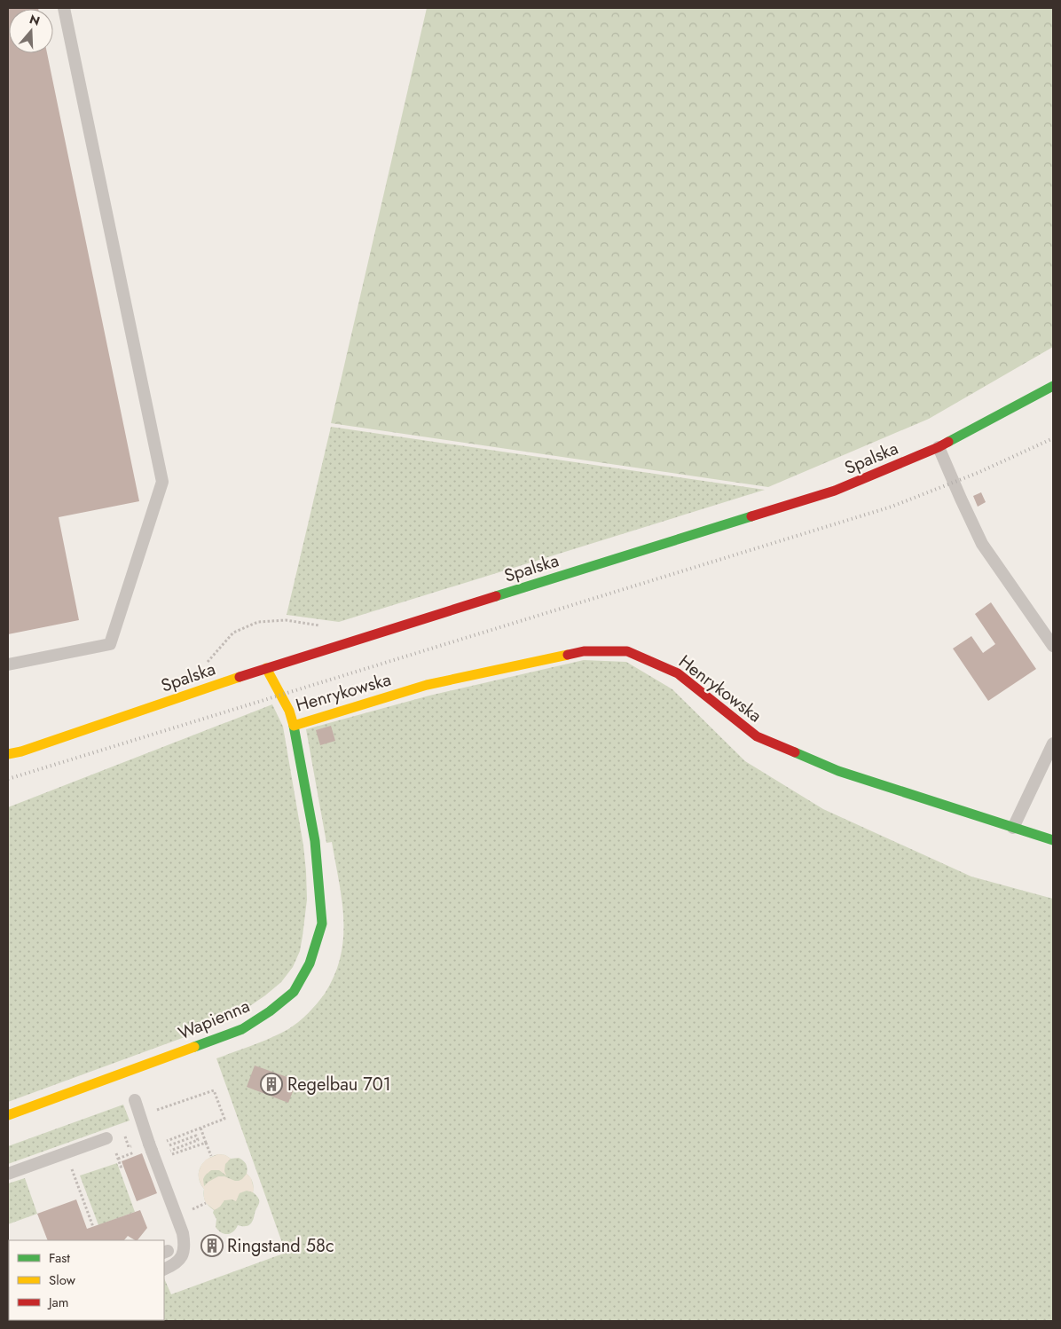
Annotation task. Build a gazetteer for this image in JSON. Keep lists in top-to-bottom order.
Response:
{
  "streets": {
    "street": ["Spalska", "Henrykowska", "Wapienna"]
  },
  "crossings": [
    ["Spalska", "Henrykowska"],
    ["Henrykowska", "Wapienna"]
  ],
  "places": {
    "building": ["Regelbau 701", "Ringstand 58c"]
  },
  "legend": ["Fast", "Slow", "Jam"],
  "north": "top"
}
